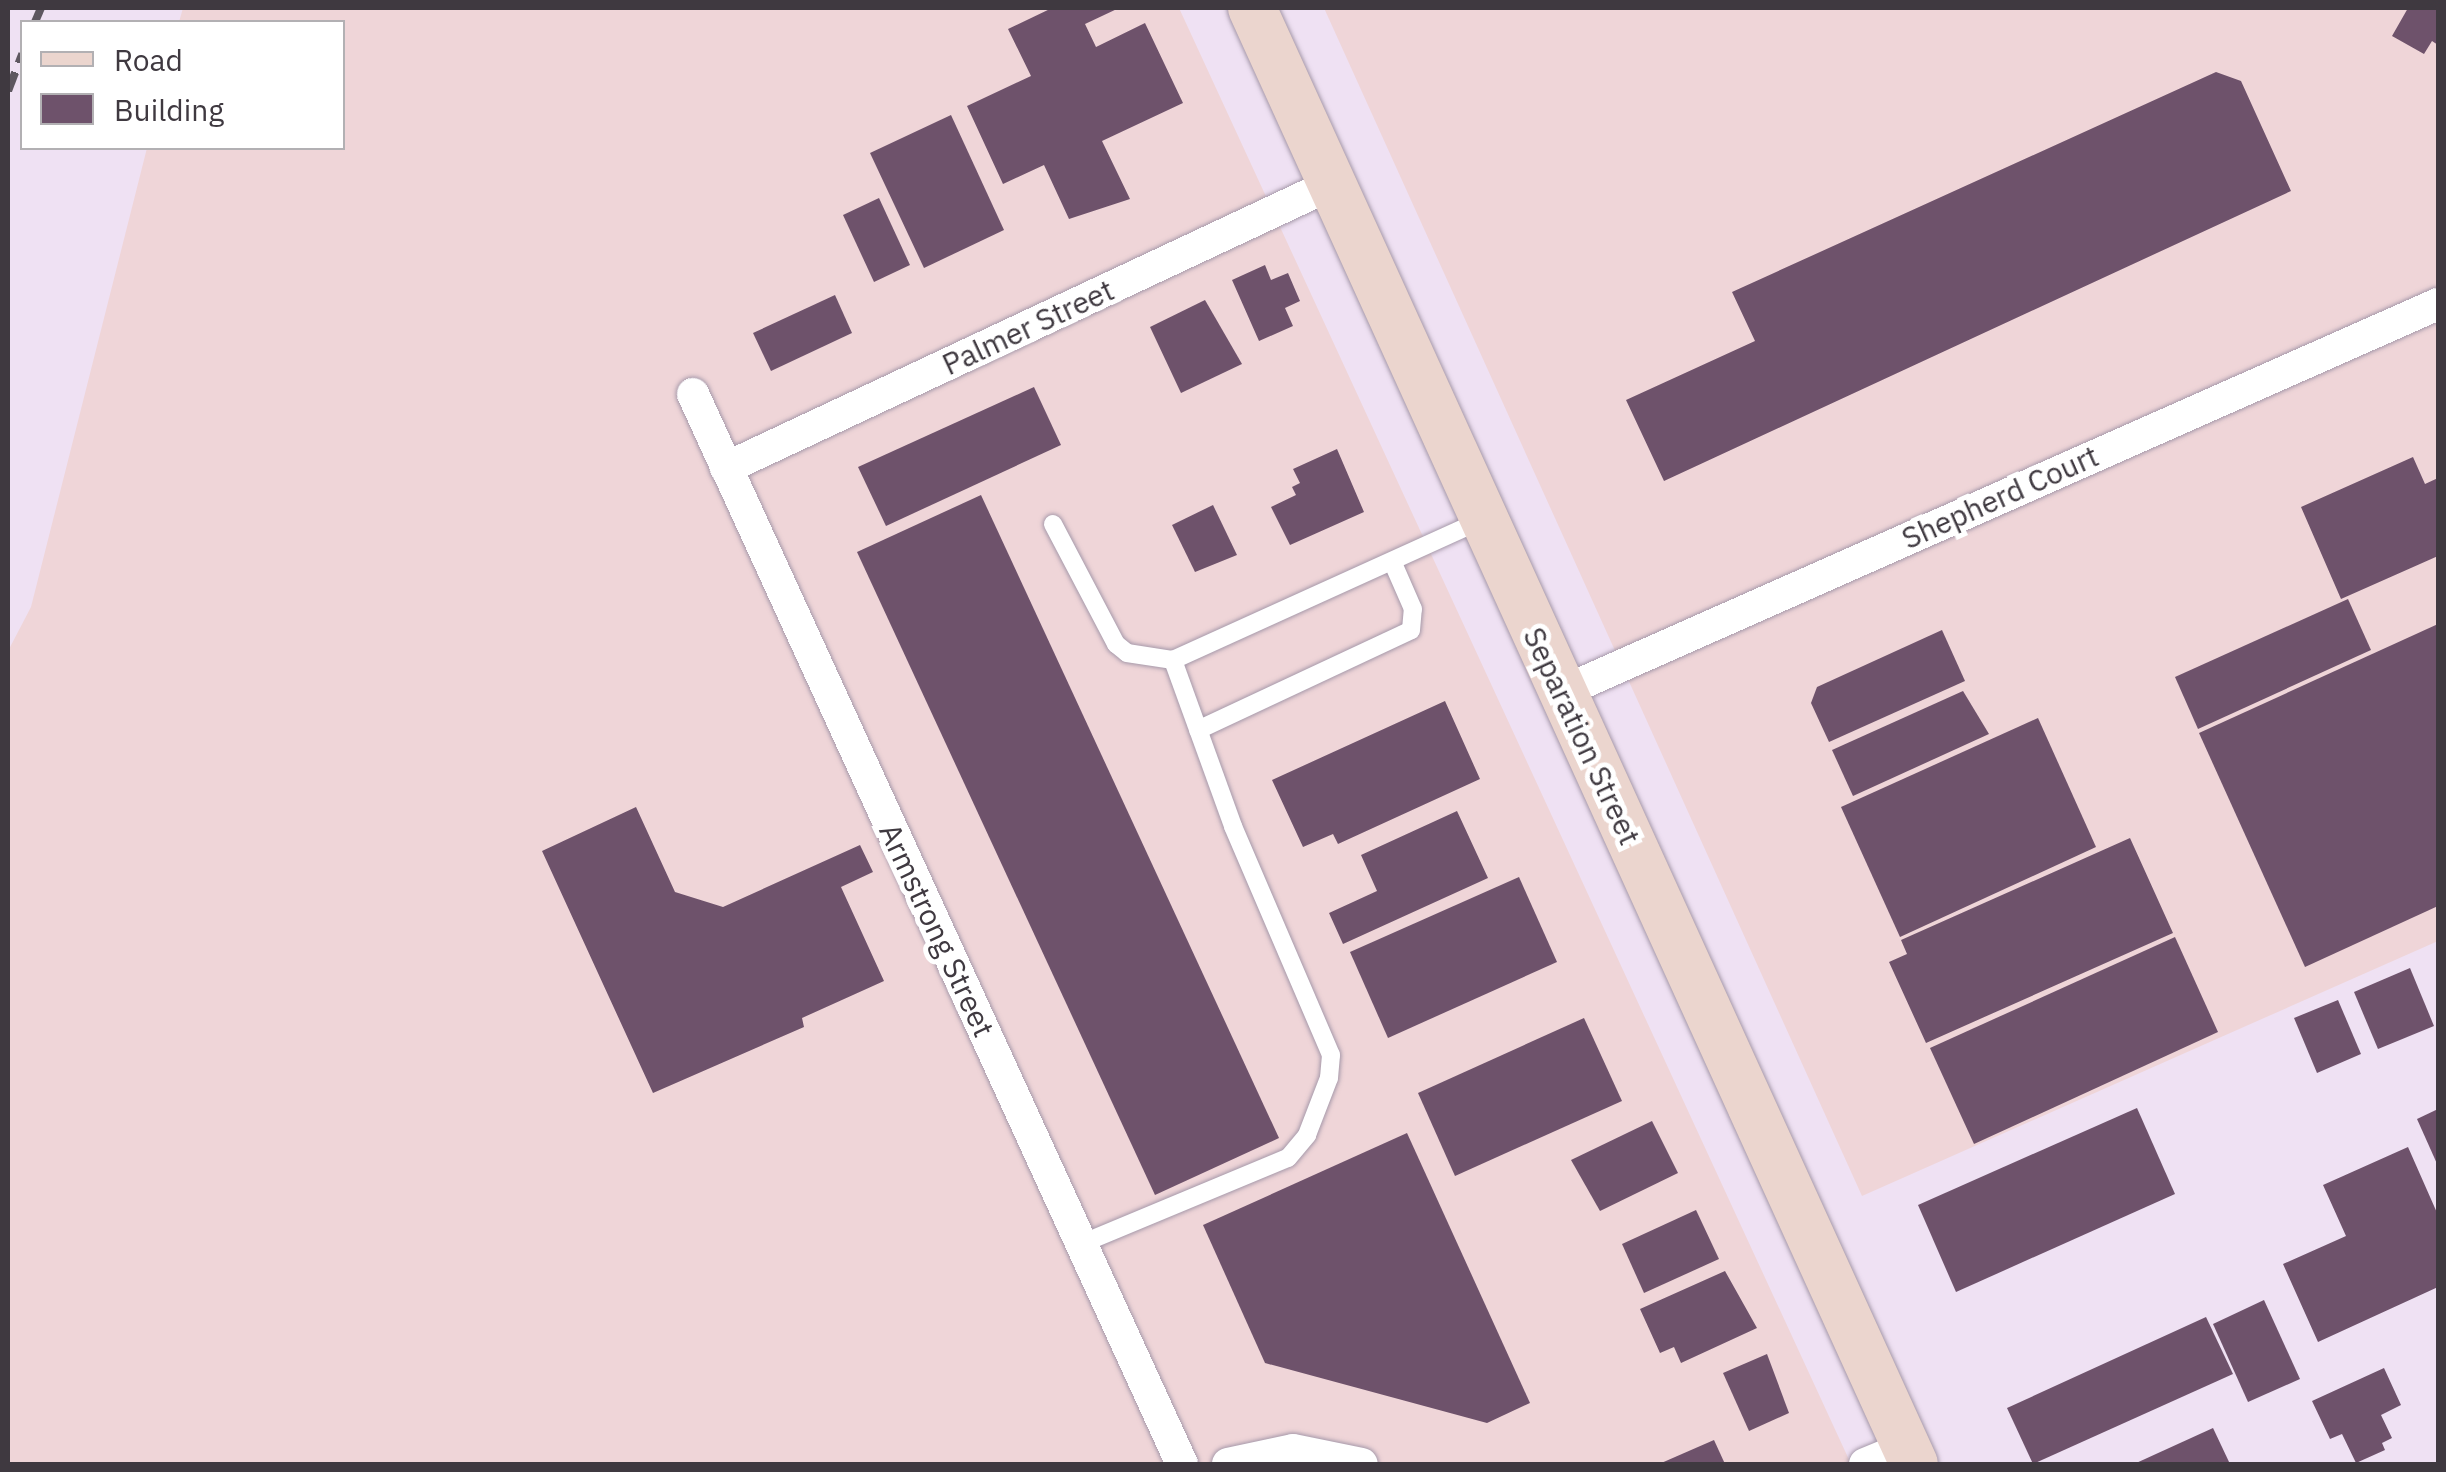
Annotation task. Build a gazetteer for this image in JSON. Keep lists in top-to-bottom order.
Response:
{
  "streets": {
    "main road": ["Separation Street"],
    "street": ["Palmer Street", "Shepherd Court", "Armstrong Street"]
  },
  "crossings": [
    ["Palmer Street", "Separation Street"],
    ["Palmer Street", "Armstrong Street"],
    ["Shepherd Court", "Separation Street"]
  ],
  "legend": ["Road", "Building"]
}
